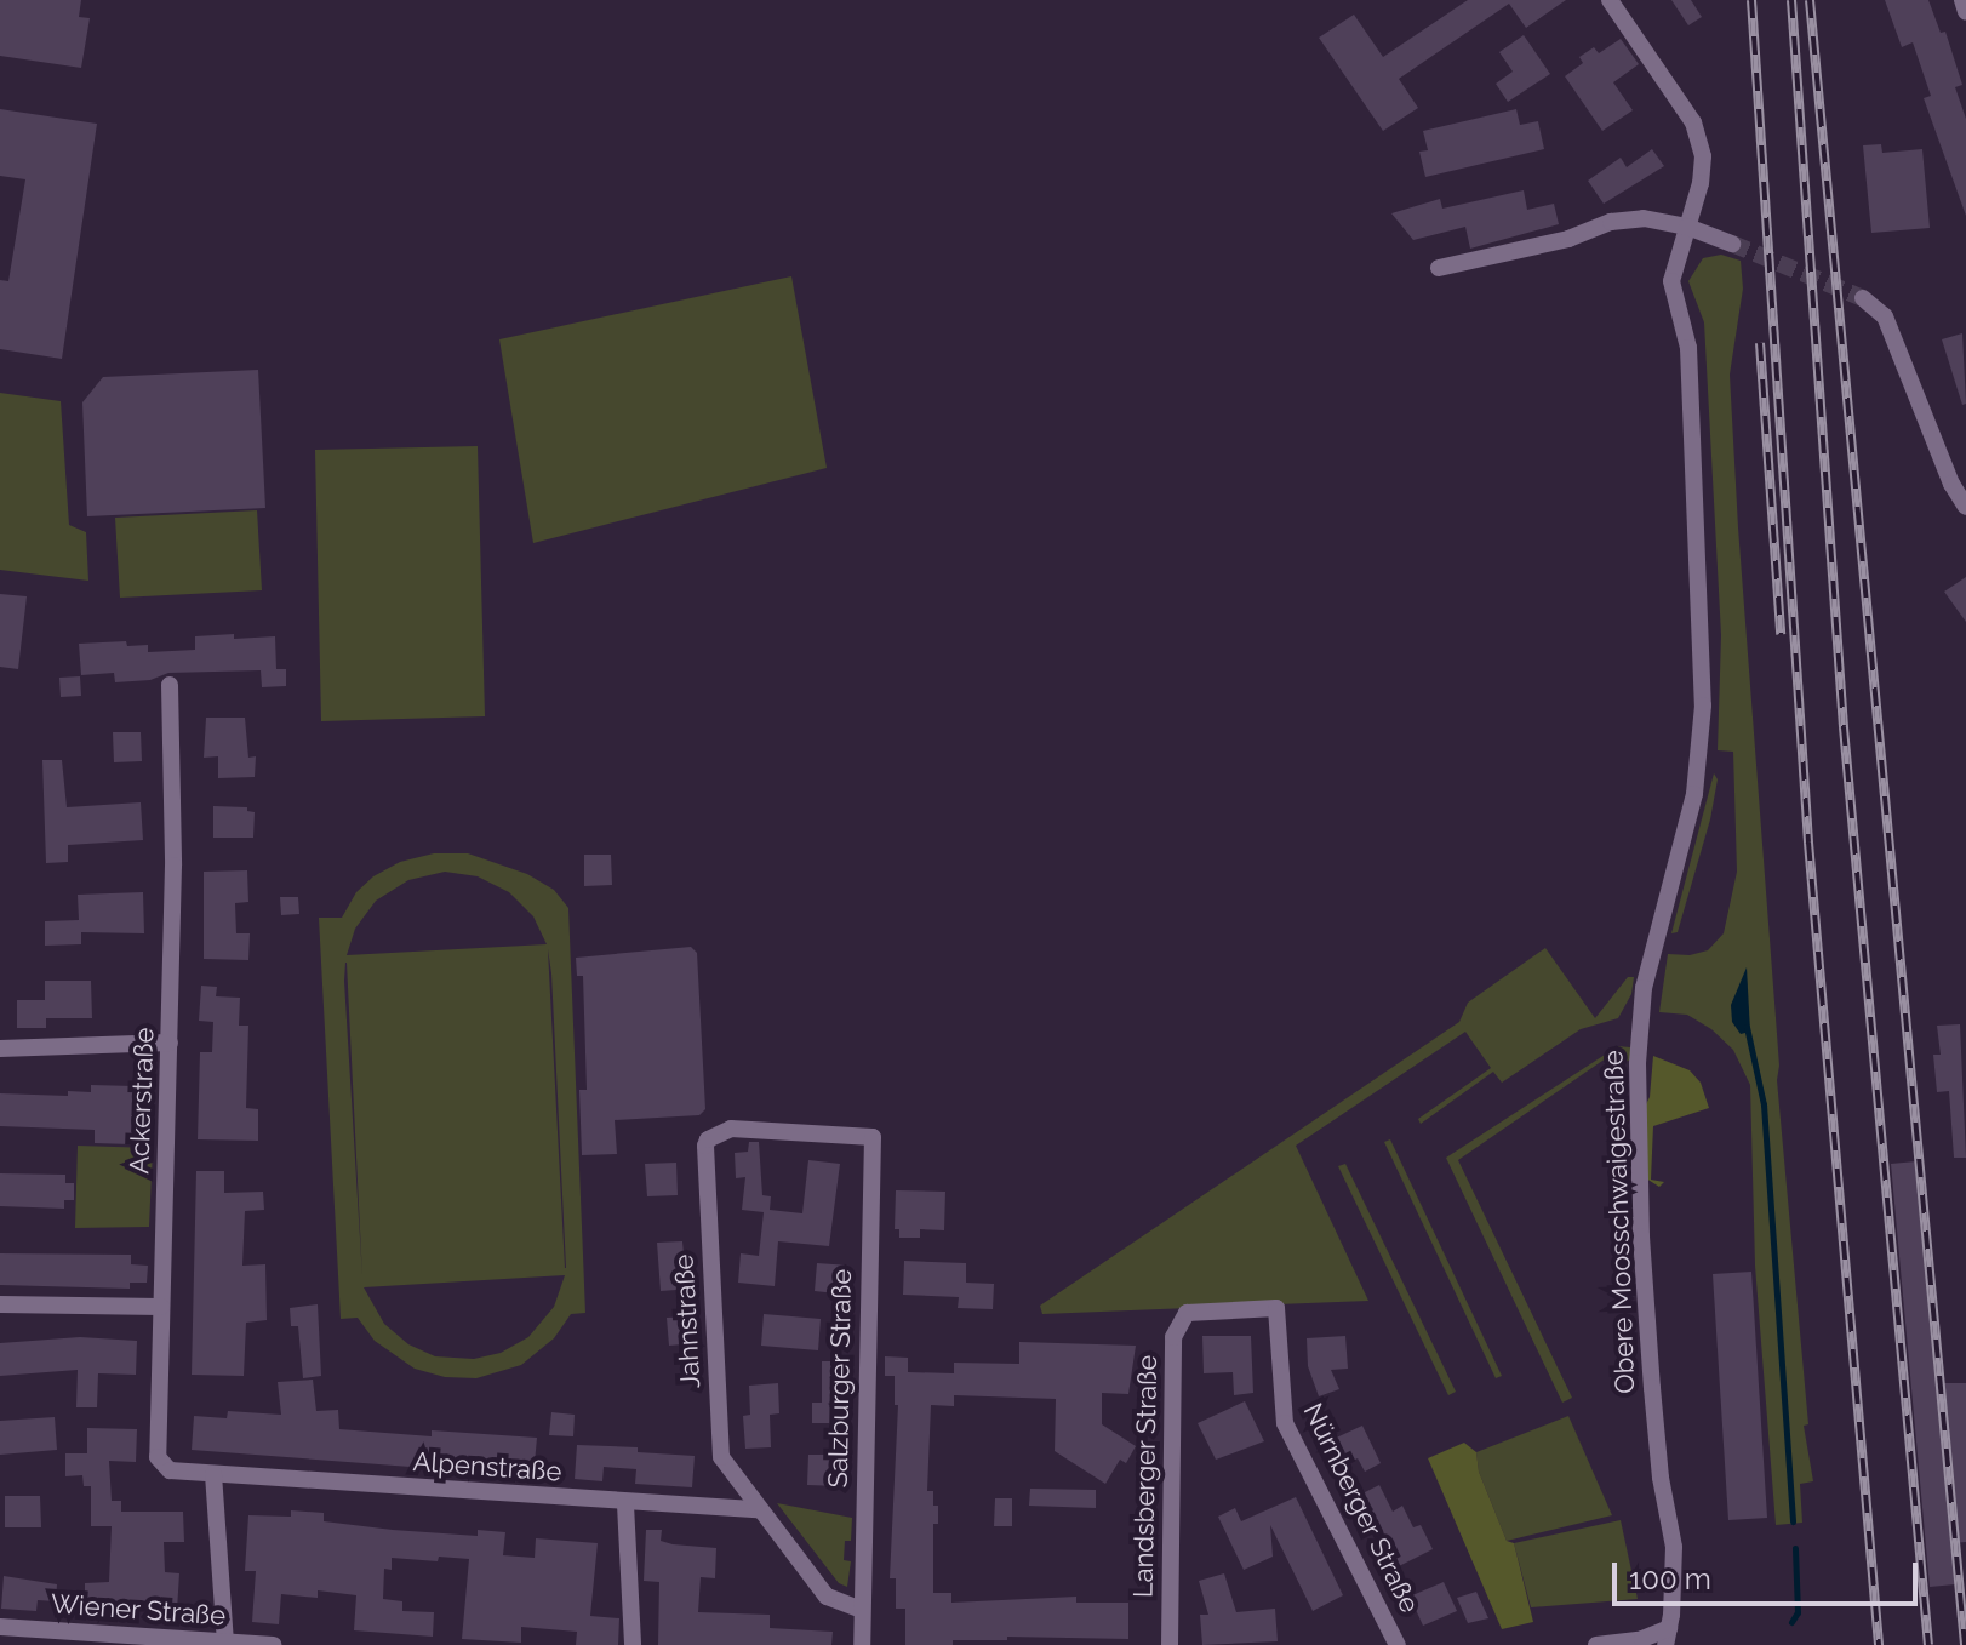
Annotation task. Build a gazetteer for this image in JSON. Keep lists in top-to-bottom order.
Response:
{
  "streets": {
    "street": [
      "Ackerstraße",
      "Obere Moosschwaigestraße",
      "Jahnstraße",
      "Salzburger Straße",
      "Alpenstraße",
      "Landsberger Straße",
      "Nürnberger Straße",
      "Wiener Straße"
    ]
  },
  "crossings": [
    ["Ackerstraße", "Alpenstraße"],
    ["Jahnstraße", "Salzburger Straße"],
    ["Jahnstraße", "Alpenstraße"],
    ["Landsberger Straße", "Nürnberger Straße"]
  ],
  "scale_bar": "100 m"
}
